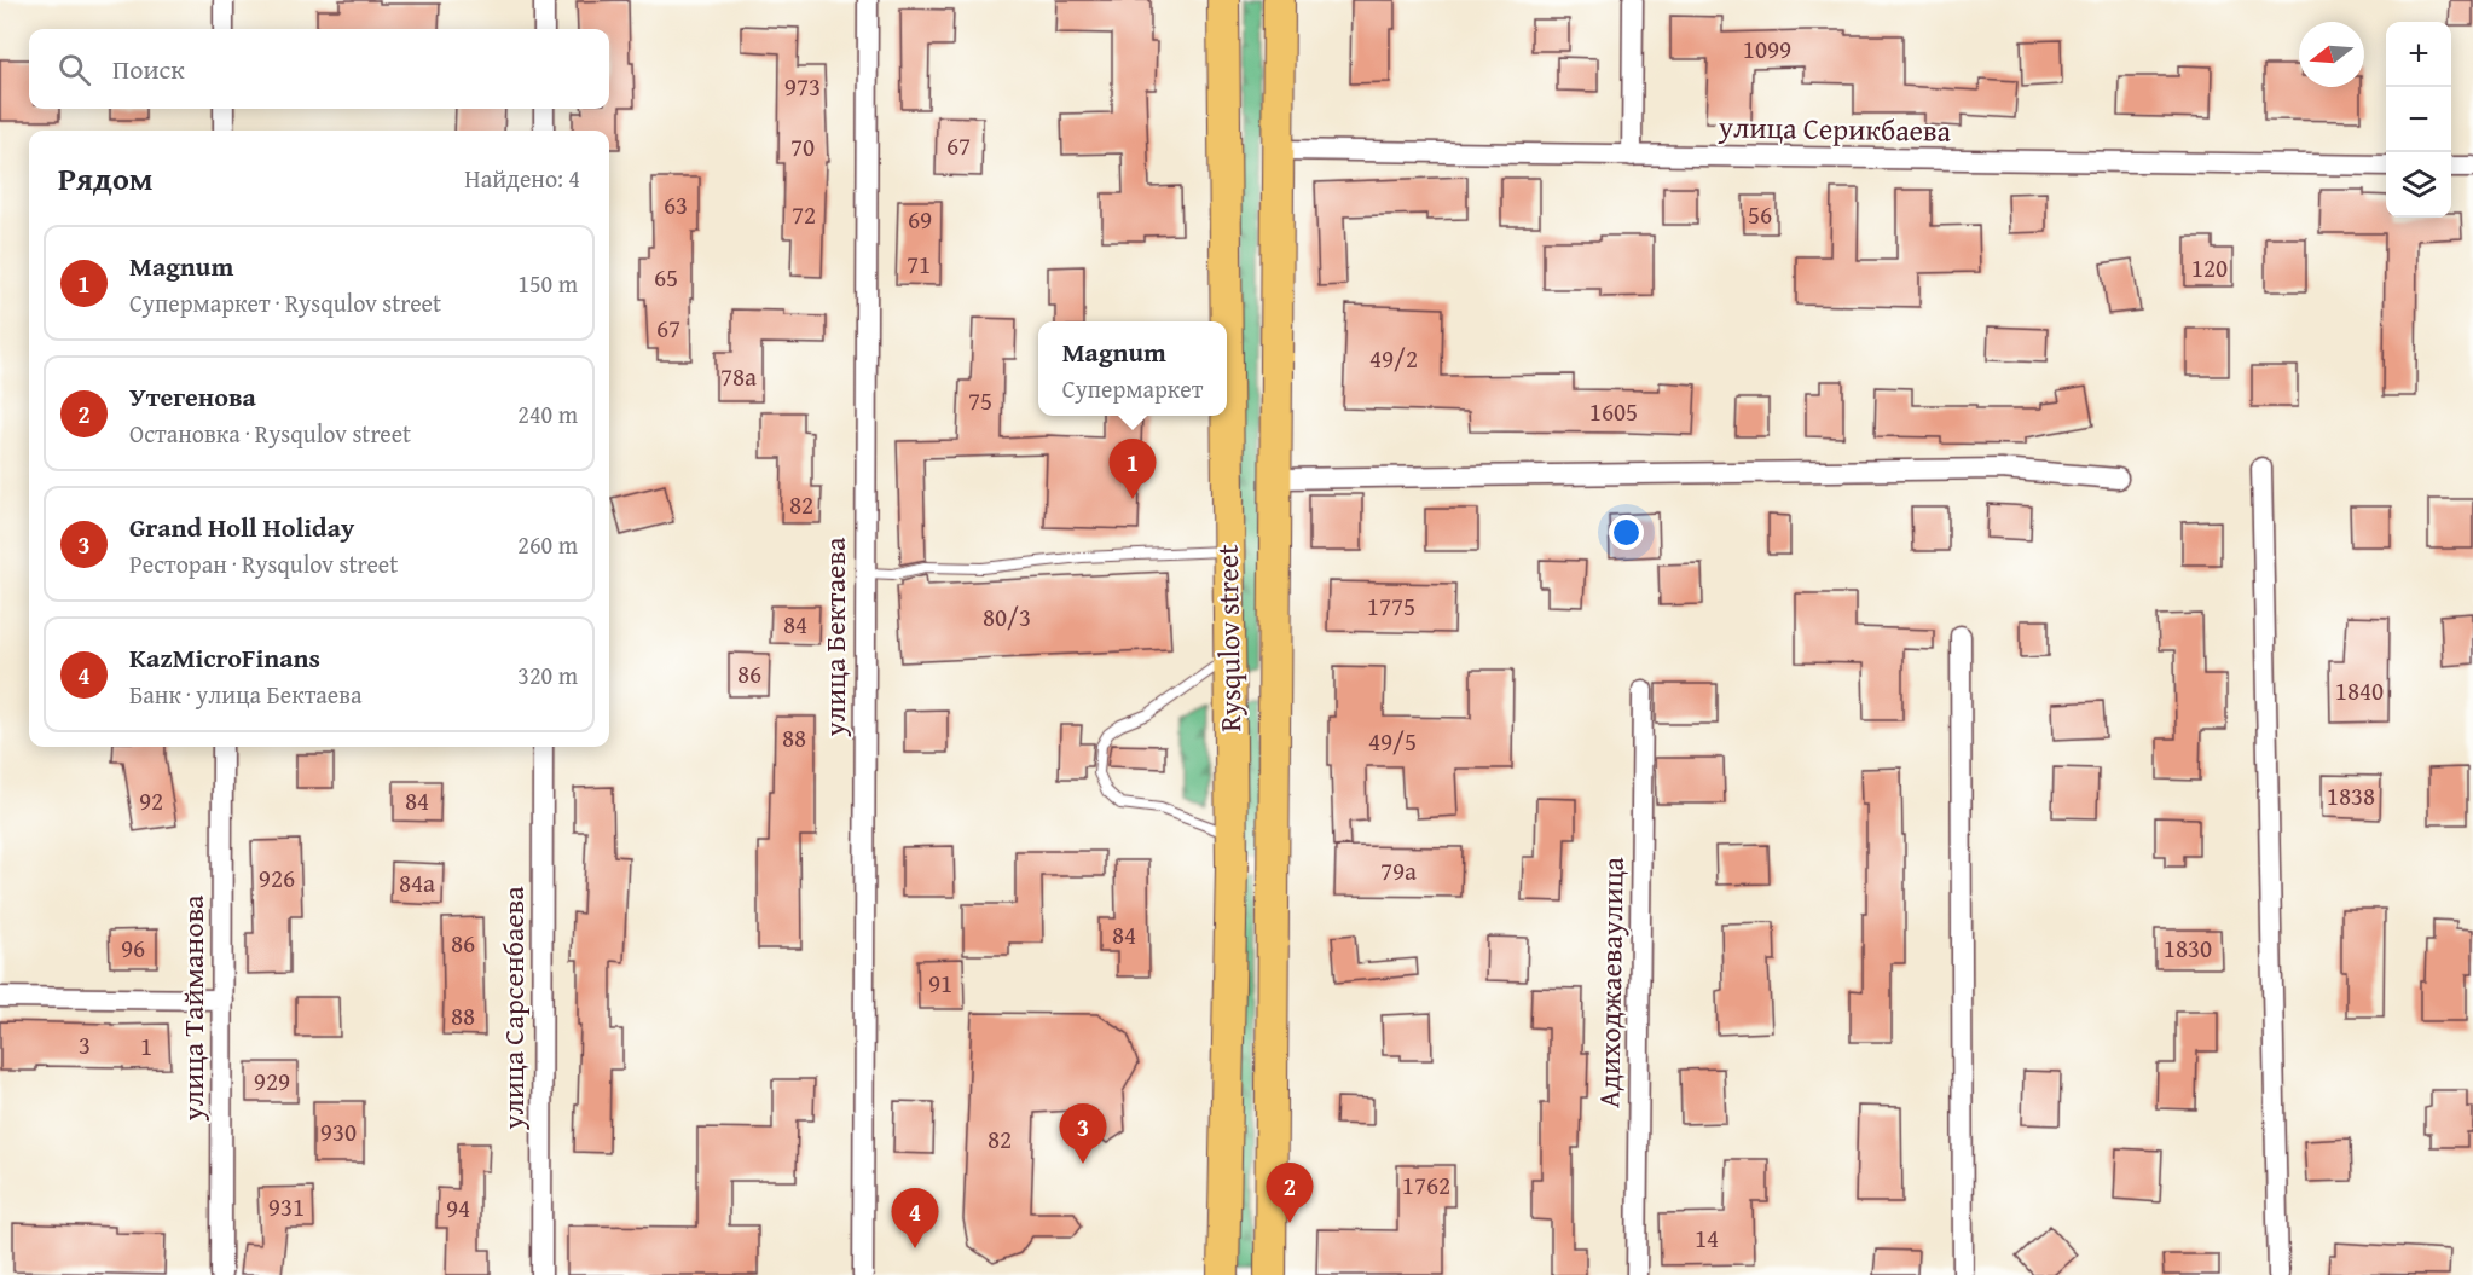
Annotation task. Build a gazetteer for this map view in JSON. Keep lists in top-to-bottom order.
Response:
{
  "streets": {
    "main road": ["Rysqulov street"],
    "street": [
      "улица Серикбаева",
      "улица Бектаева",
      "Адиходжаеваулица",
      "улица Тайманова",
      "улица Сарсенбаева"
    ]
  },
  "crossings": [
    ["улица Серикбаева", "Rysqulov street"]
  ],
  "house_numbers": [
    "1099",
    "973",
    "67",
    "70",
    "63",
    "72",
    "56",
    "69",
    "71",
    "120",
    "65",
    "67",
    "49/2",
    "78а",
    "75",
    "1605",
    "82",
    "1775",
    "80/3",
    "84",
    "86",
    "1840",
    "88",
    "49/5",
    "1838",
    "92",
    "84",
    "79а",
    "926",
    "84а",
    "84",
    "86",
    "96",
    "1830",
    "91",
    "88",
    "3",
    "1",
    "929",
    "930",
    "82",
    "1762",
    "931",
    "94",
    "14"
  ],
  "north": "left",
  "page": {
    "map_buttons": ["+", "−"],
    "search": "Поиск",
    "heading": ["Рядом", "Найдено: 4"],
    "list": [
      {
        "mark": "1",
        "name": "Magnum",
        "note": "Супермаркет · Rysqulov street",
        "value": "150 m"
      },
      {
        "mark": "2",
        "name": "Утегенова",
        "note": "Остановка · Rysqulov street",
        "value": "240 m"
      },
      {
        "mark": "3",
        "name": "Grand Holl Holiday",
        "note": "Ресторан · Rysqulov street",
        "value": "260 m"
      },
      {
        "mark": "4",
        "name": "KazMicroFinans",
        "note": "Банк · улица Бектаева",
        "value": "320 m"
      }
    ],
    "popup": ["Magnum", "Супермаркет"],
    "pins": [
      "1",
      "3",
      "2",
      "4"
    ]
  }
}
